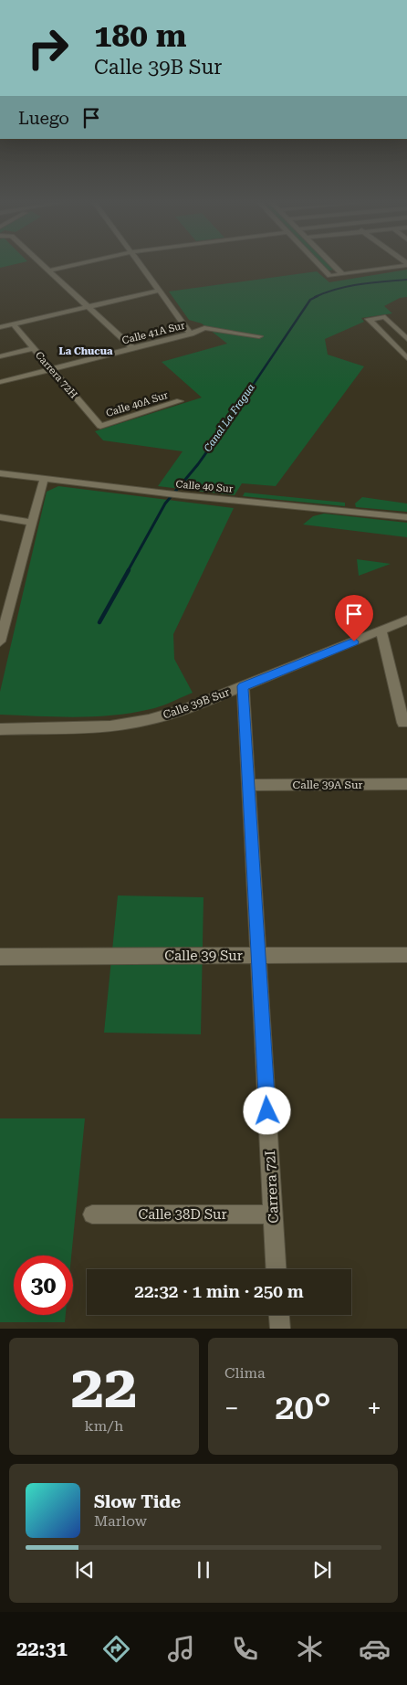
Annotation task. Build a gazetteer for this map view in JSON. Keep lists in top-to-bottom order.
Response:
{
  "streets": {
    "street": [
      "Calle 41A Sur",
      "Carrera 72H",
      "Calle 40A Sur",
      "Calle 40 Sur",
      "Calle 39B Sur",
      "Calle 39A Sur",
      "Calle 39 Sur",
      "Carrera 72I",
      "Calle 38D Sur"
    ]
  },
  "crossings": [
    ["Calle 41A Sur", "Carrera 72H"],
    ["Carrera 72H", "Calle 40A Sur"],
    ["Calle 39B Sur", "Carrera 72I"],
    ["Calle 39A Sur", "Carrera 72I"],
    ["Calle 39 Sur", "Carrera 72I"],
    ["Carrera 72I", "Calle 38D Sur"]
  ],
  "districts": ["La Chucua"],
  "water": ["Canal La Fragua"],
  "page": {
    "turn": ["180 m", "Calle 39B Sur"],
    "then": "Luego",
    "limit": "30",
    "trip": "22:32 · 1 min · 250 m",
    "tile": [
      ["22", "km/h"],
      "Clima"
    ],
    "heat": ["−", "20°", "+"],
    "song": ["Slow Tide", "Marlow"],
    "tabs": "22:31"
  }
}
